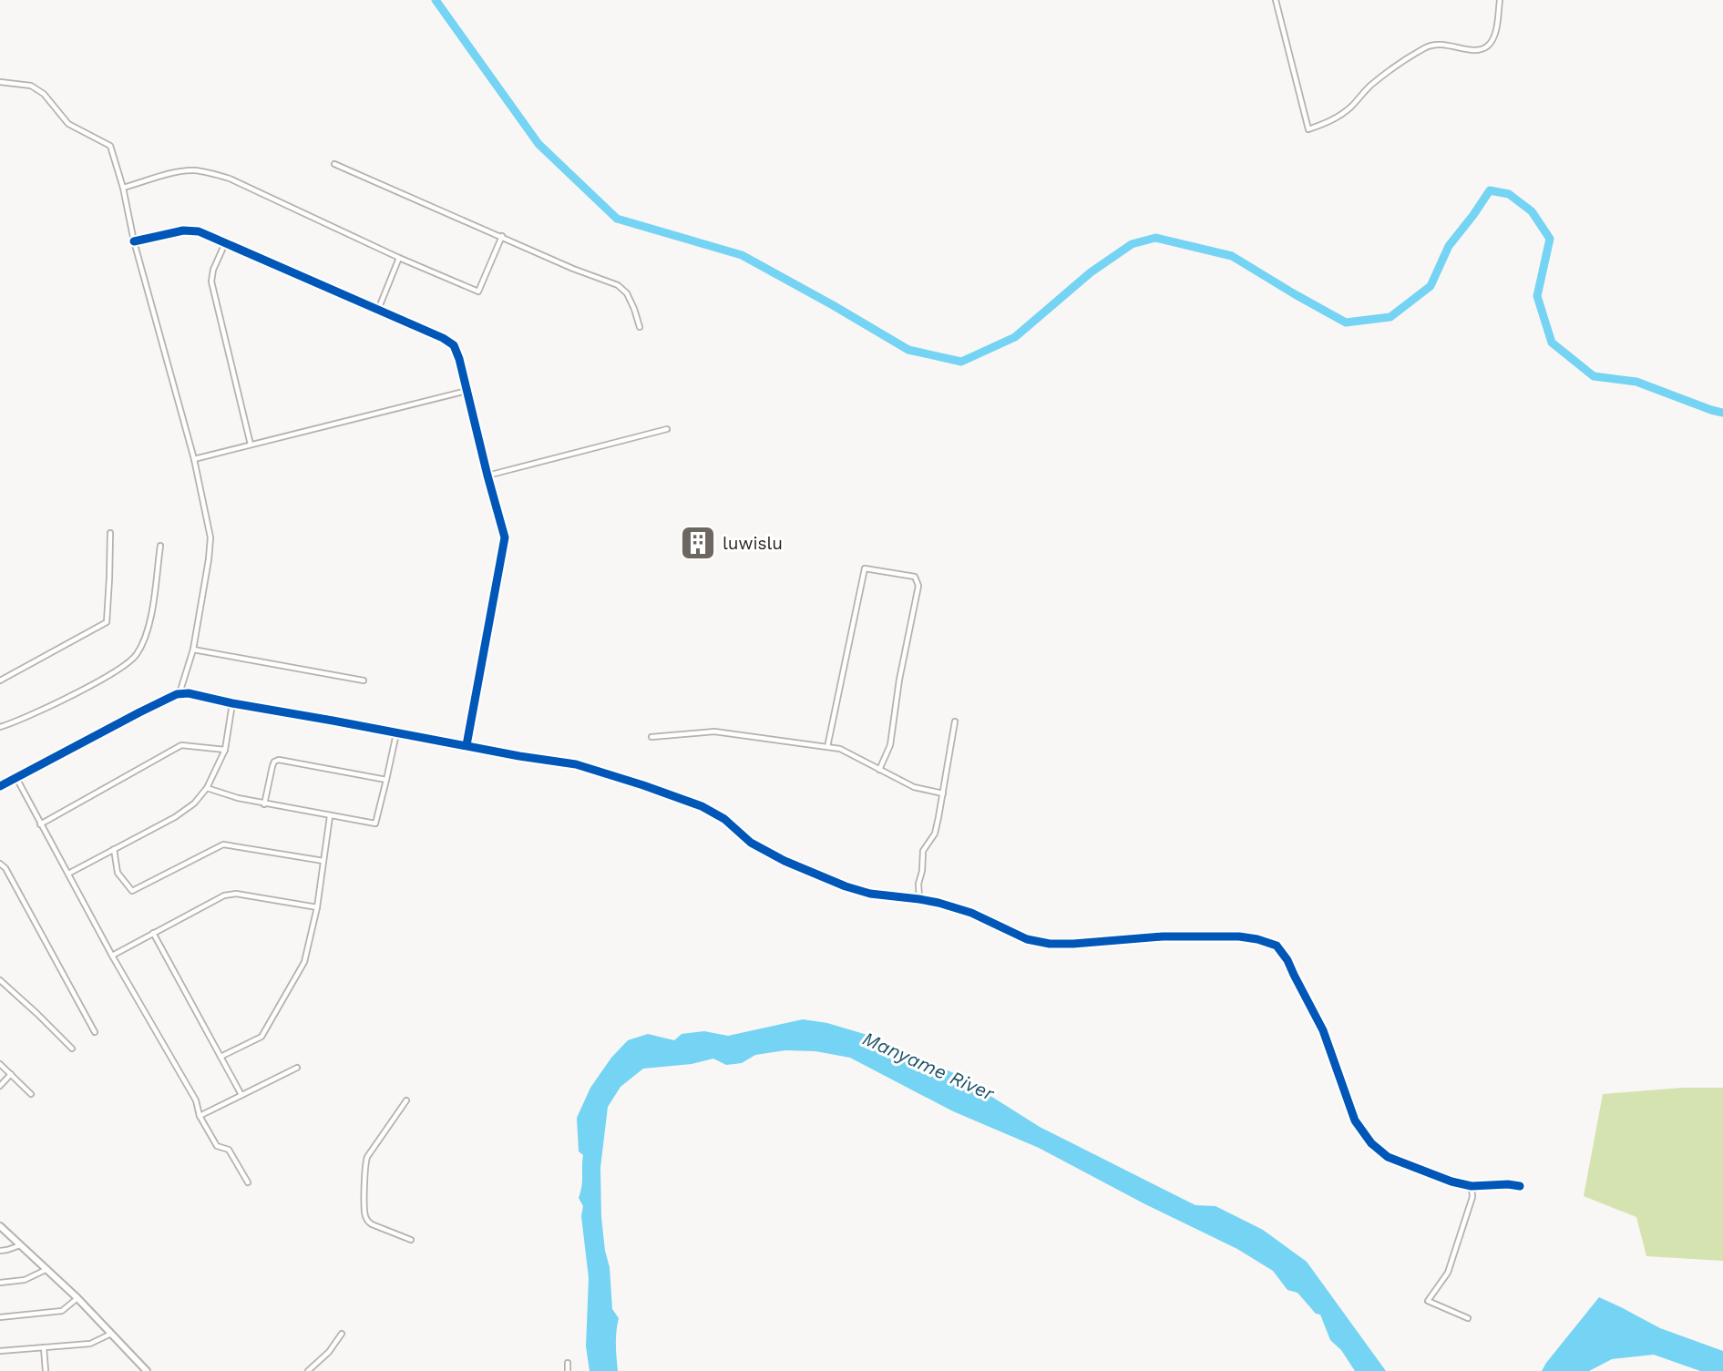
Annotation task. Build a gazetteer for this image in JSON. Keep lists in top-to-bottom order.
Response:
{
  "water": ["Manyame River"],
  "places": {
    "building": ["luwislu"]
  }
}
